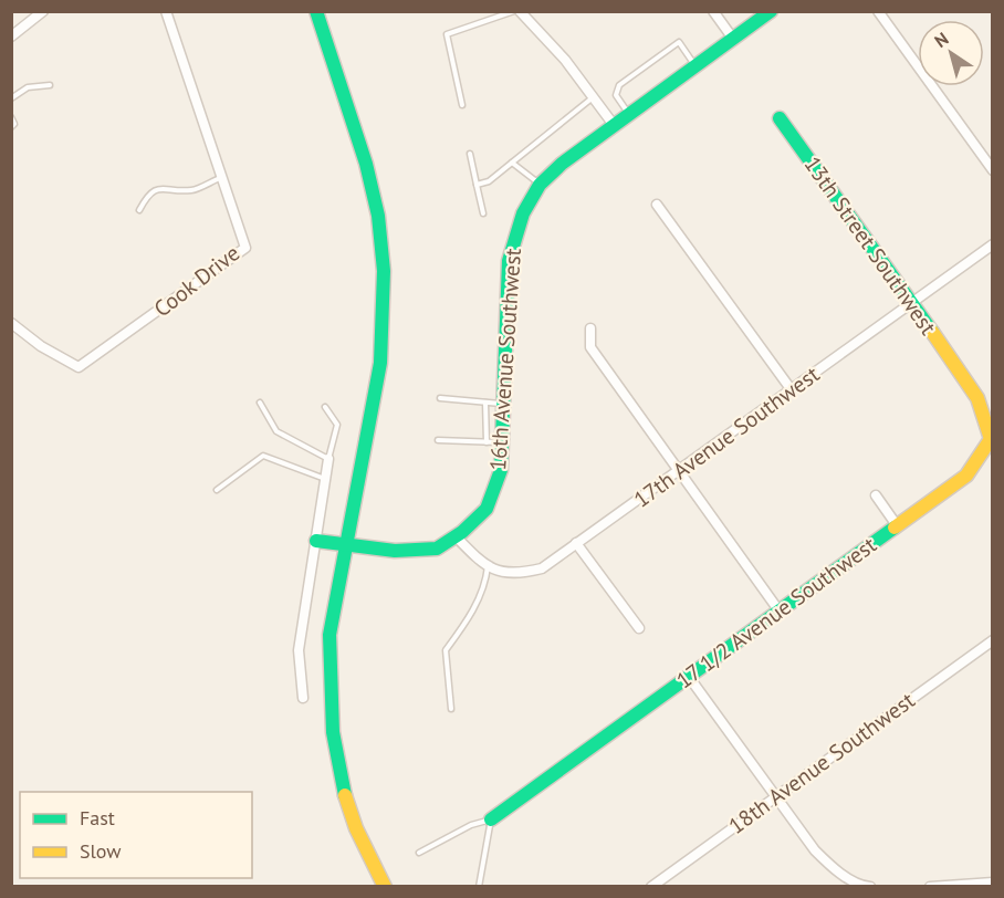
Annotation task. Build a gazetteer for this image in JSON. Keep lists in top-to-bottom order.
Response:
{
  "streets": {
    "street": [
      "13th Street Southwest",
      "Cook Drive",
      "16th Avenue Southwest",
      "17th Avenue Southwest",
      "17 1/2 Avenue Southwest",
      "18th Avenue Southwest"
    ]
  },
  "crossings": [
    ["13th Street Southwest", "17th Avenue Southwest"],
    ["13th Street Southwest", "17 1/2 Avenue Southwest"],
    ["16th Avenue Southwest", "17th Avenue Southwest"]
  ],
  "legend": ["Fast", "Slow"],
  "north": "top left"
}
